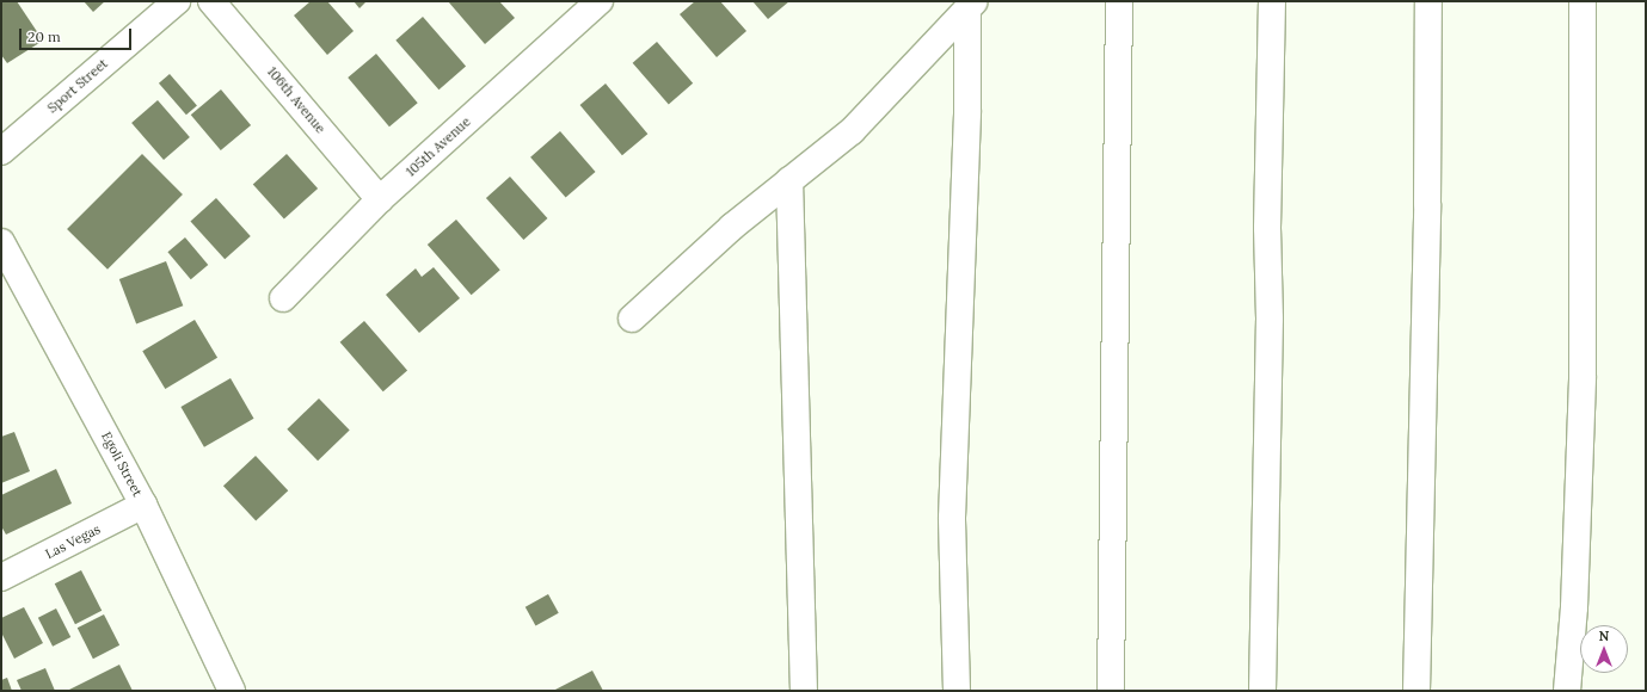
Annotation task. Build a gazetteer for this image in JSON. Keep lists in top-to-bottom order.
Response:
{
  "streets": {
    "street": [
      "Sport Street",
      "106th Avenue",
      "105th Avenue",
      "Egoli Street",
      "Las Vegas"
    ]
  },
  "crossings": [
    ["106th Avenue", "105th Avenue"],
    ["Egoli Street", "Las Vegas"]
  ],
  "scale_bar": "20 m",
  "north": "top"
}
